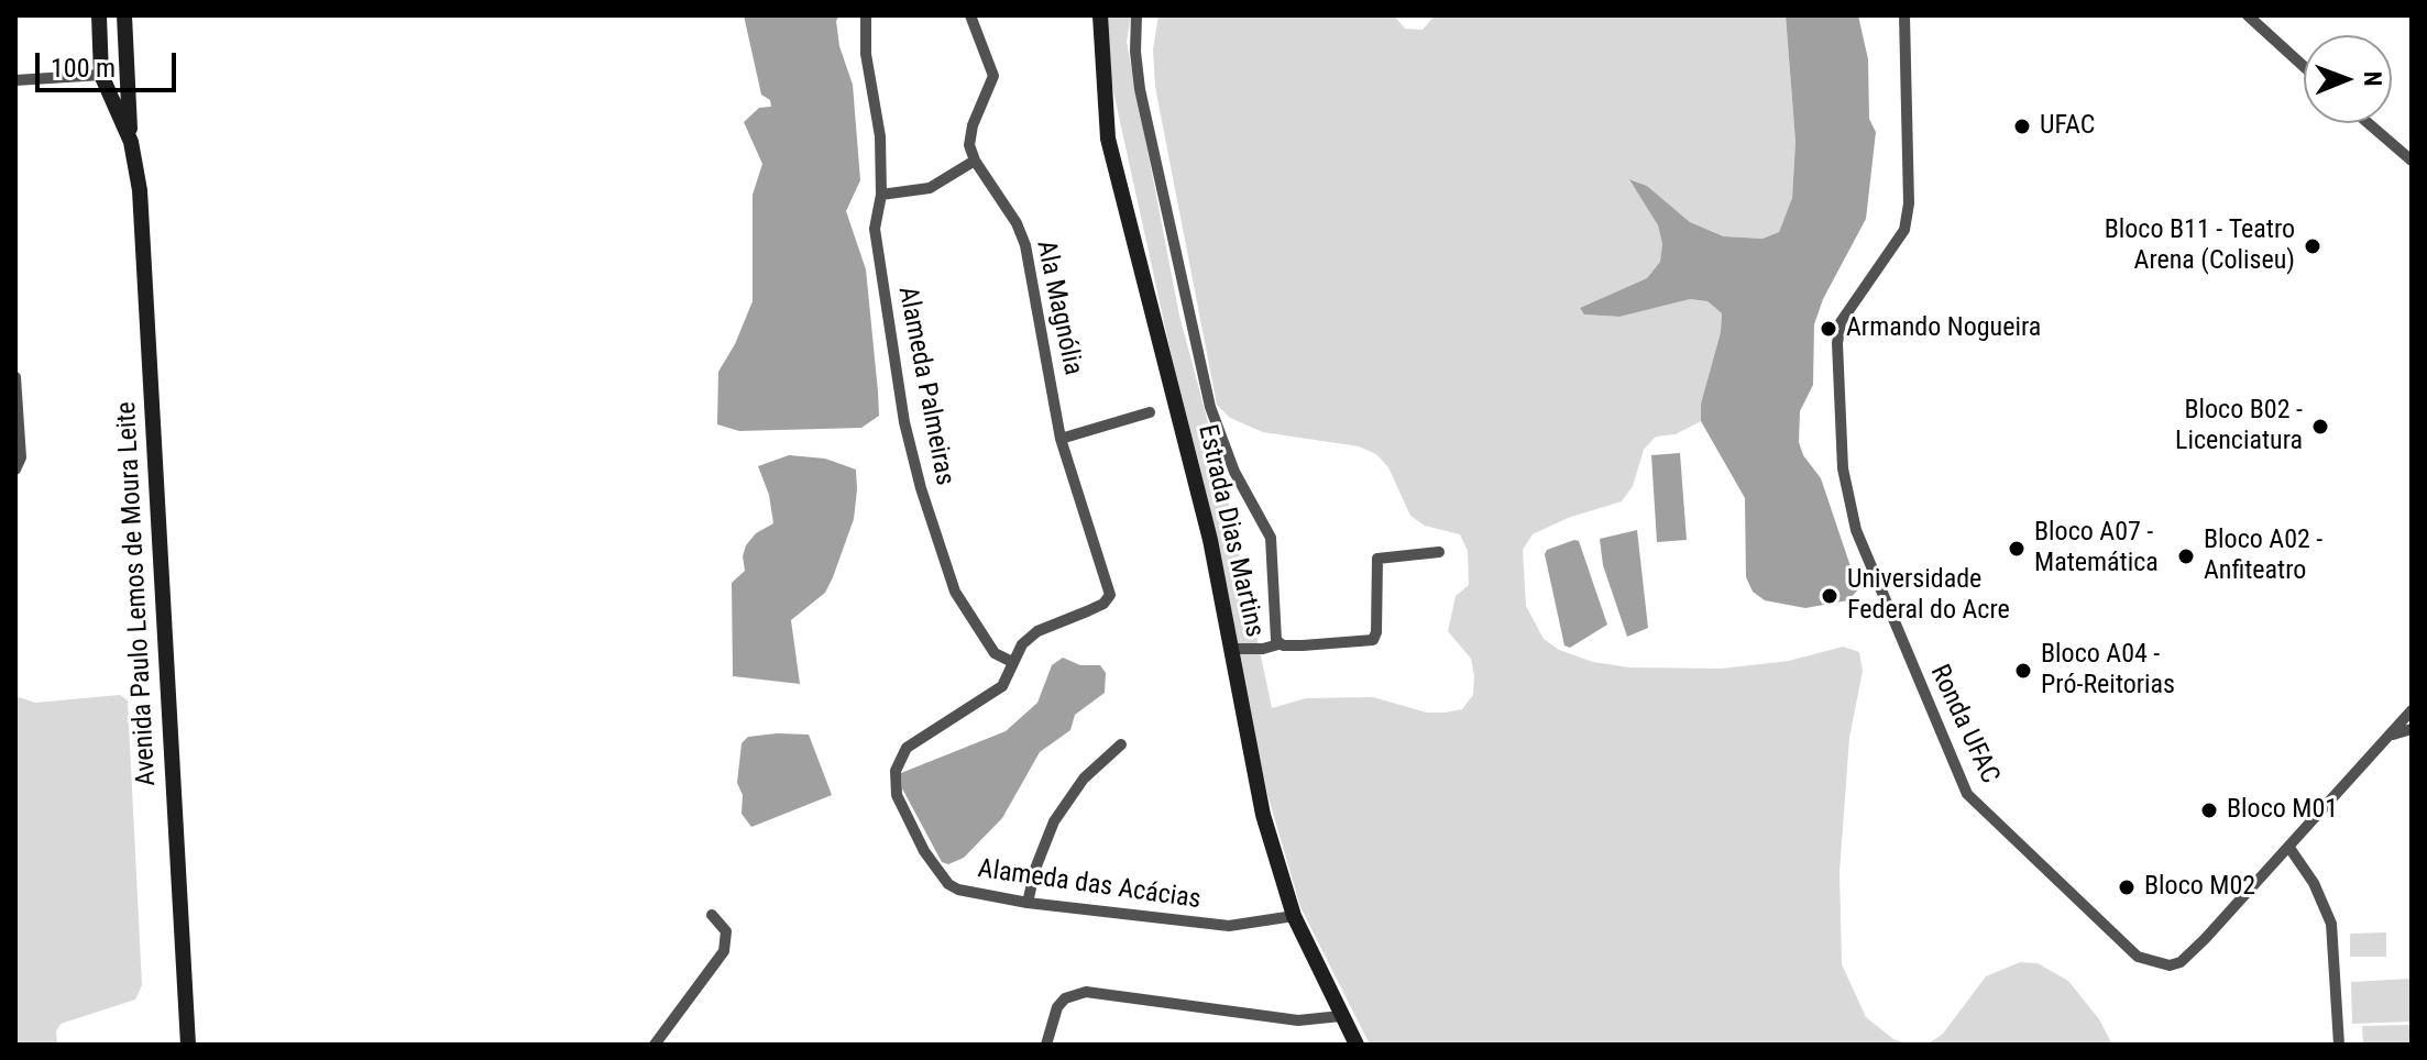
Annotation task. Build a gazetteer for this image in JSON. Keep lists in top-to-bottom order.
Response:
{
  "streets": {
    "street": [
      "Ala Magnólia",
      "Alameda Palmeiras",
      "Estrada Dias Martins",
      "Avenida Paulo Lemos de Moura Leite",
      "Ronda UFAC",
      "Alameda das Acácias"
    ]
  },
  "crossings": [
    ["Ala Magnólia", "Alameda das Acácias"],
    ["Alameda Palmeiras", "Alameda das Acácias"],
    ["Estrada Dias Martins", "Alameda das Acácias"]
  ],
  "places": [
    "UFAC",
    "Bloco B11 - Teatro Arena (Coliseu)",
    "Armando Nogueira",
    "Bloco B02 - Licenciatura",
    "Bloco A07 - Matemática",
    "Bloco A02 - Anfiteatro",
    "Universidade Federal do Acre",
    "Bloco A04 - Pró-Reitorias",
    "Bloco M01",
    "Bloco M02"
  ],
  "scale_bar": "100 m",
  "north": "right"
}
